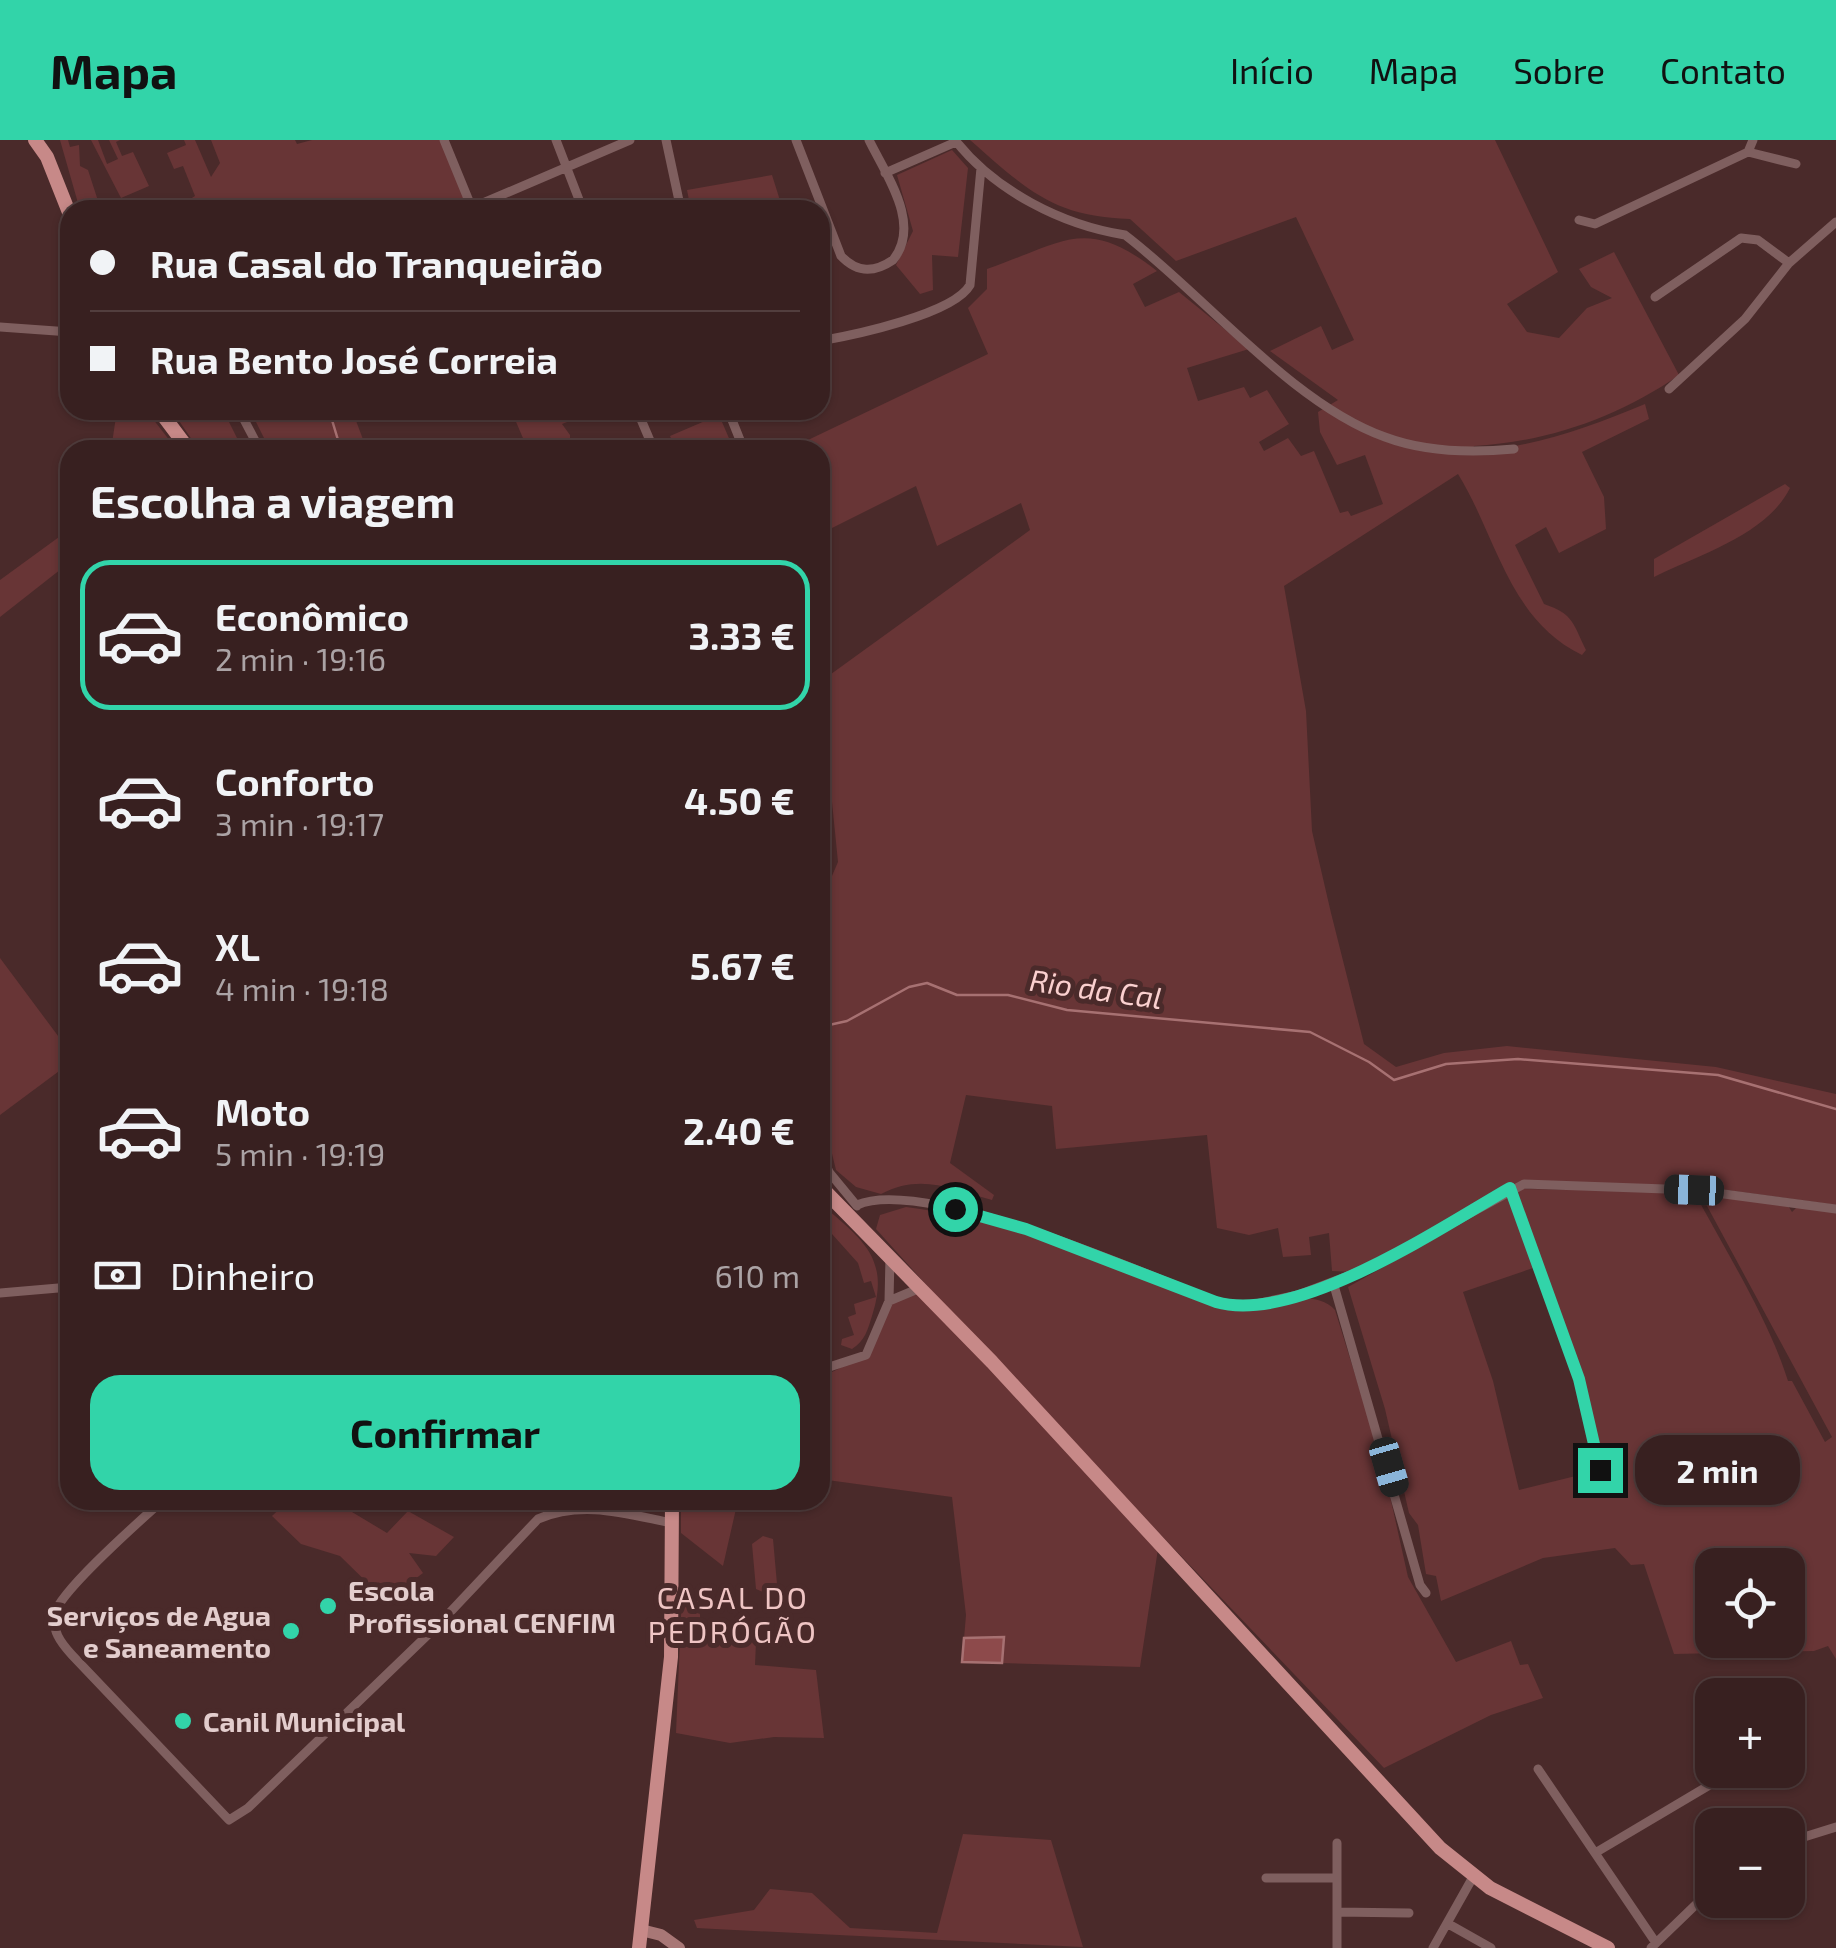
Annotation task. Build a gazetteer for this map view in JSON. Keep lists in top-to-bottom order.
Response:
{
  "districts": ["CASAL DO PEDRÓGÃO"],
  "water": ["Rio da Cal"],
  "places": ["Escola Profissional CENFIM", "Serviços de Agua e Saneamento", "Canil Municipal"],
  "page": {
    "header": "Mapa",
    "nav": [
      "Início",
      "Mapa",
      "Sobre",
      "Contato"
    ],
    "banner": ["Rua Casal do Tranqueirão", "Rua Bento José Correia"],
    "heading": "Escolha a viagem",
    "list": [
      {
        "name": "Econômico",
        "note": "2 min · 19:16",
        "value": "3.33 €"
      },
      {
        "name": "Conforto",
        "note": "3 min · 19:17",
        "value": "4.50 €"
      },
      {
        "name": "XL",
        "note": "4 min · 19:18",
        "value": "5.67 €"
      },
      {
        "name": "Moto",
        "note": "5 min · 19:19",
        "value": "2.40 €"
      }
    ],
    "pay": ["Dinheiro", "610 m"],
    "buttons": "Confirmar",
    "bubble": "2 min",
    "map_buttons": ["+", "−"]
  }
}
